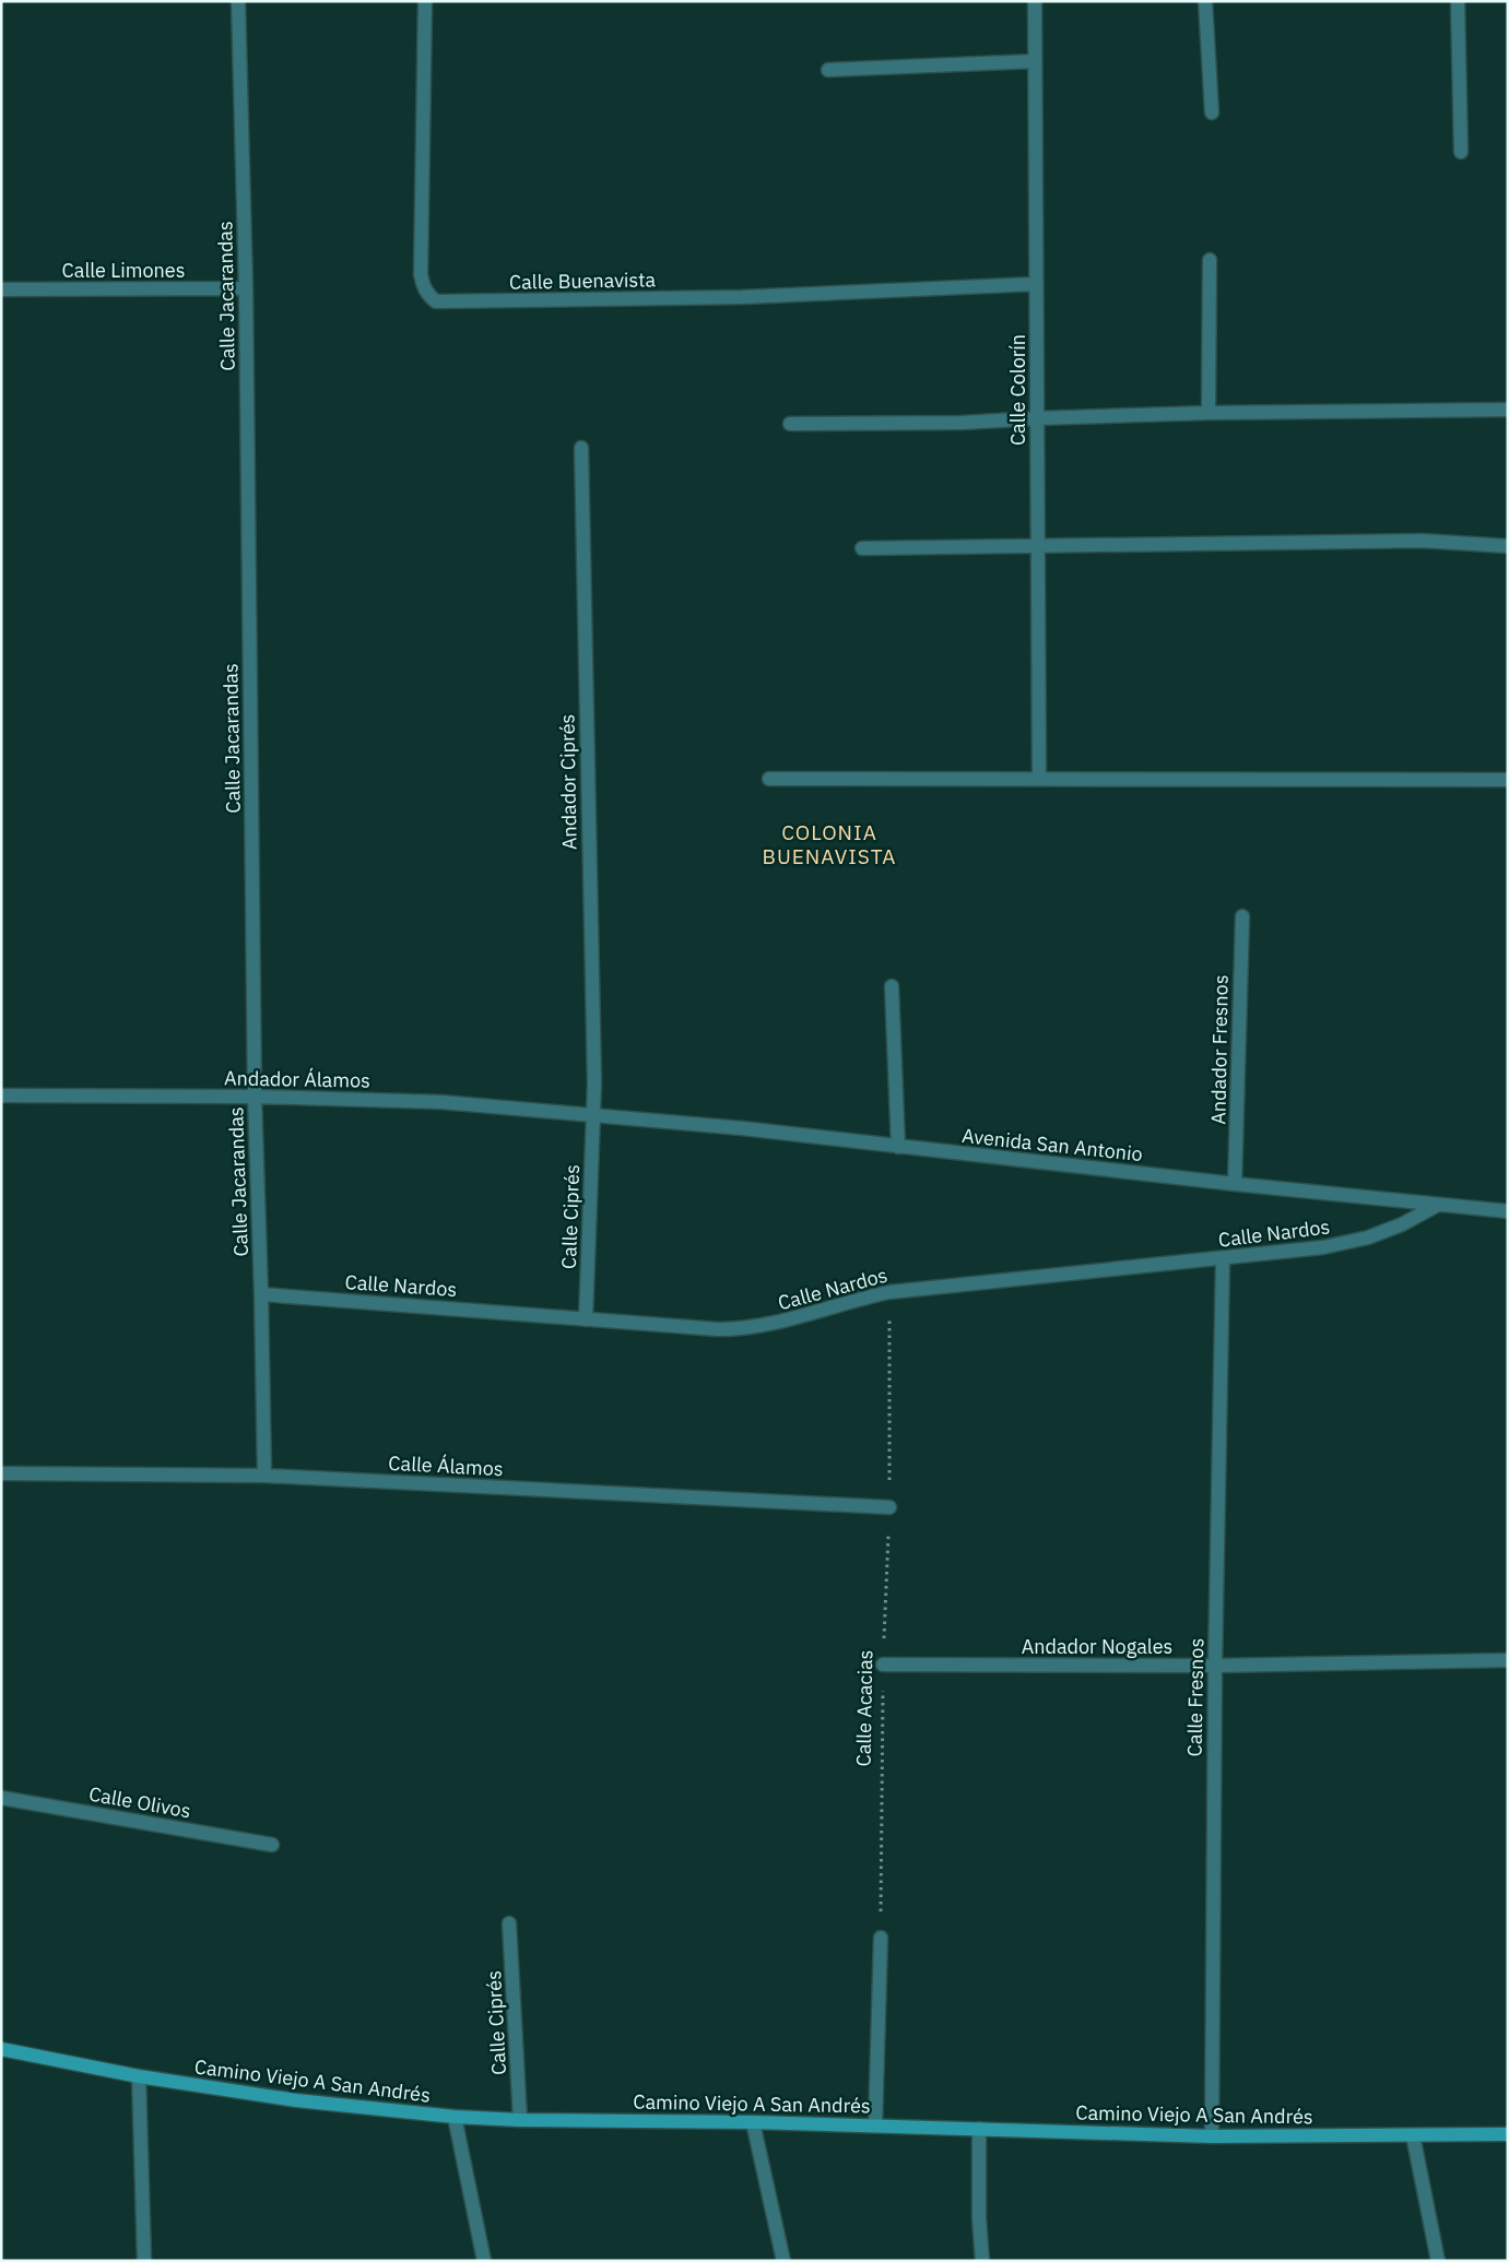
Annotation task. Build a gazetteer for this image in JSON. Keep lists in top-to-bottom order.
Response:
{
  "streets": {
    "main road": ["Camino Viejo A San Andrés"],
    "street": [
      "Calle Limones",
      "Calle Buenavista",
      "Calle Jacarandas",
      "Calle Colorín",
      "Andador Ciprés",
      "Andador Fresnos",
      "Andador Álamos",
      "Avenida San Antonio",
      "Calle Ciprés",
      "Calle Nardos",
      "Calle Álamos",
      "Andador Nogales",
      "Calle Fresnos",
      "Calle Olivos"
    ],
    "path": ["Calle Acacias"]
  },
  "crossings": [
    ["Calle Limones", "Calle Jacarandas"],
    ["Calle Buenavista", "Calle Colorín"],
    ["Calle Jacarandas", "Andador Álamos"],
    ["Calle Jacarandas", "Calle Nardos"],
    ["Calle Jacarandas", "Calle Álamos"],
    ["Andador Ciprés", "Andador Álamos"],
    ["Andador Ciprés", "Avenida San Antonio"],
    ["Andador Ciprés", "Calle Ciprés"],
    ["Andador Fresnos", "Avenida San Antonio"],
    ["Andador Álamos", "Avenida San Antonio"],
    ["Andador Álamos", "Calle Ciprés"],
    ["Avenida San Antonio", "Calle Ciprés"],
    ["Avenida San Antonio", "Calle Nardos"],
    ["Calle Ciprés", "Calle Nardos"],
    ["Calle Ciprés", "Camino Viejo A San Andrés"],
    ["Calle Nardos", "Calle Fresnos"],
    ["Calle Nardos", "Calle Acacias"],
    ["Calle Álamos", "Calle Acacias"],
    ["Andador Nogales", "Calle Fresnos"],
    ["Andador Nogales", "Calle Acacias"],
    ["Calle Fresnos", "Camino Viejo A San Andrés"]
  ],
  "districts": ["COLONIA BUENAVISTA"]
}
